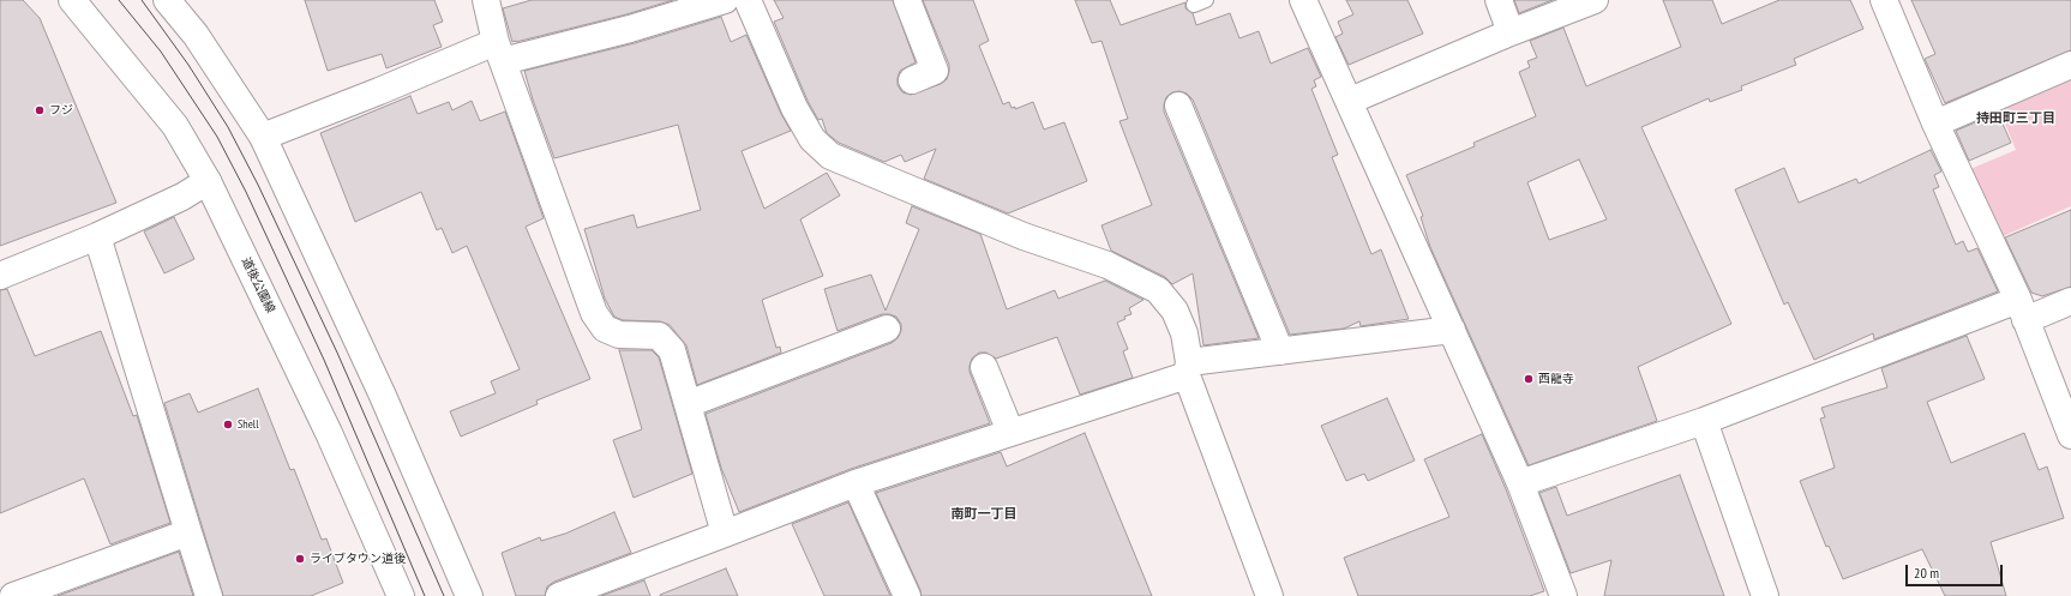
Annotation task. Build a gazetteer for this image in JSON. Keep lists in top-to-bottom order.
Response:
{
  "streets": {
    "street": ["道後公園線"]
  },
  "districts": ["持田町三丁目", "南町一丁目"],
  "places": [
    "フジ",
    "西龍寺",
    "Shell",
    "ライブタウン道後"
  ],
  "scale_bar": "20 m"
}
